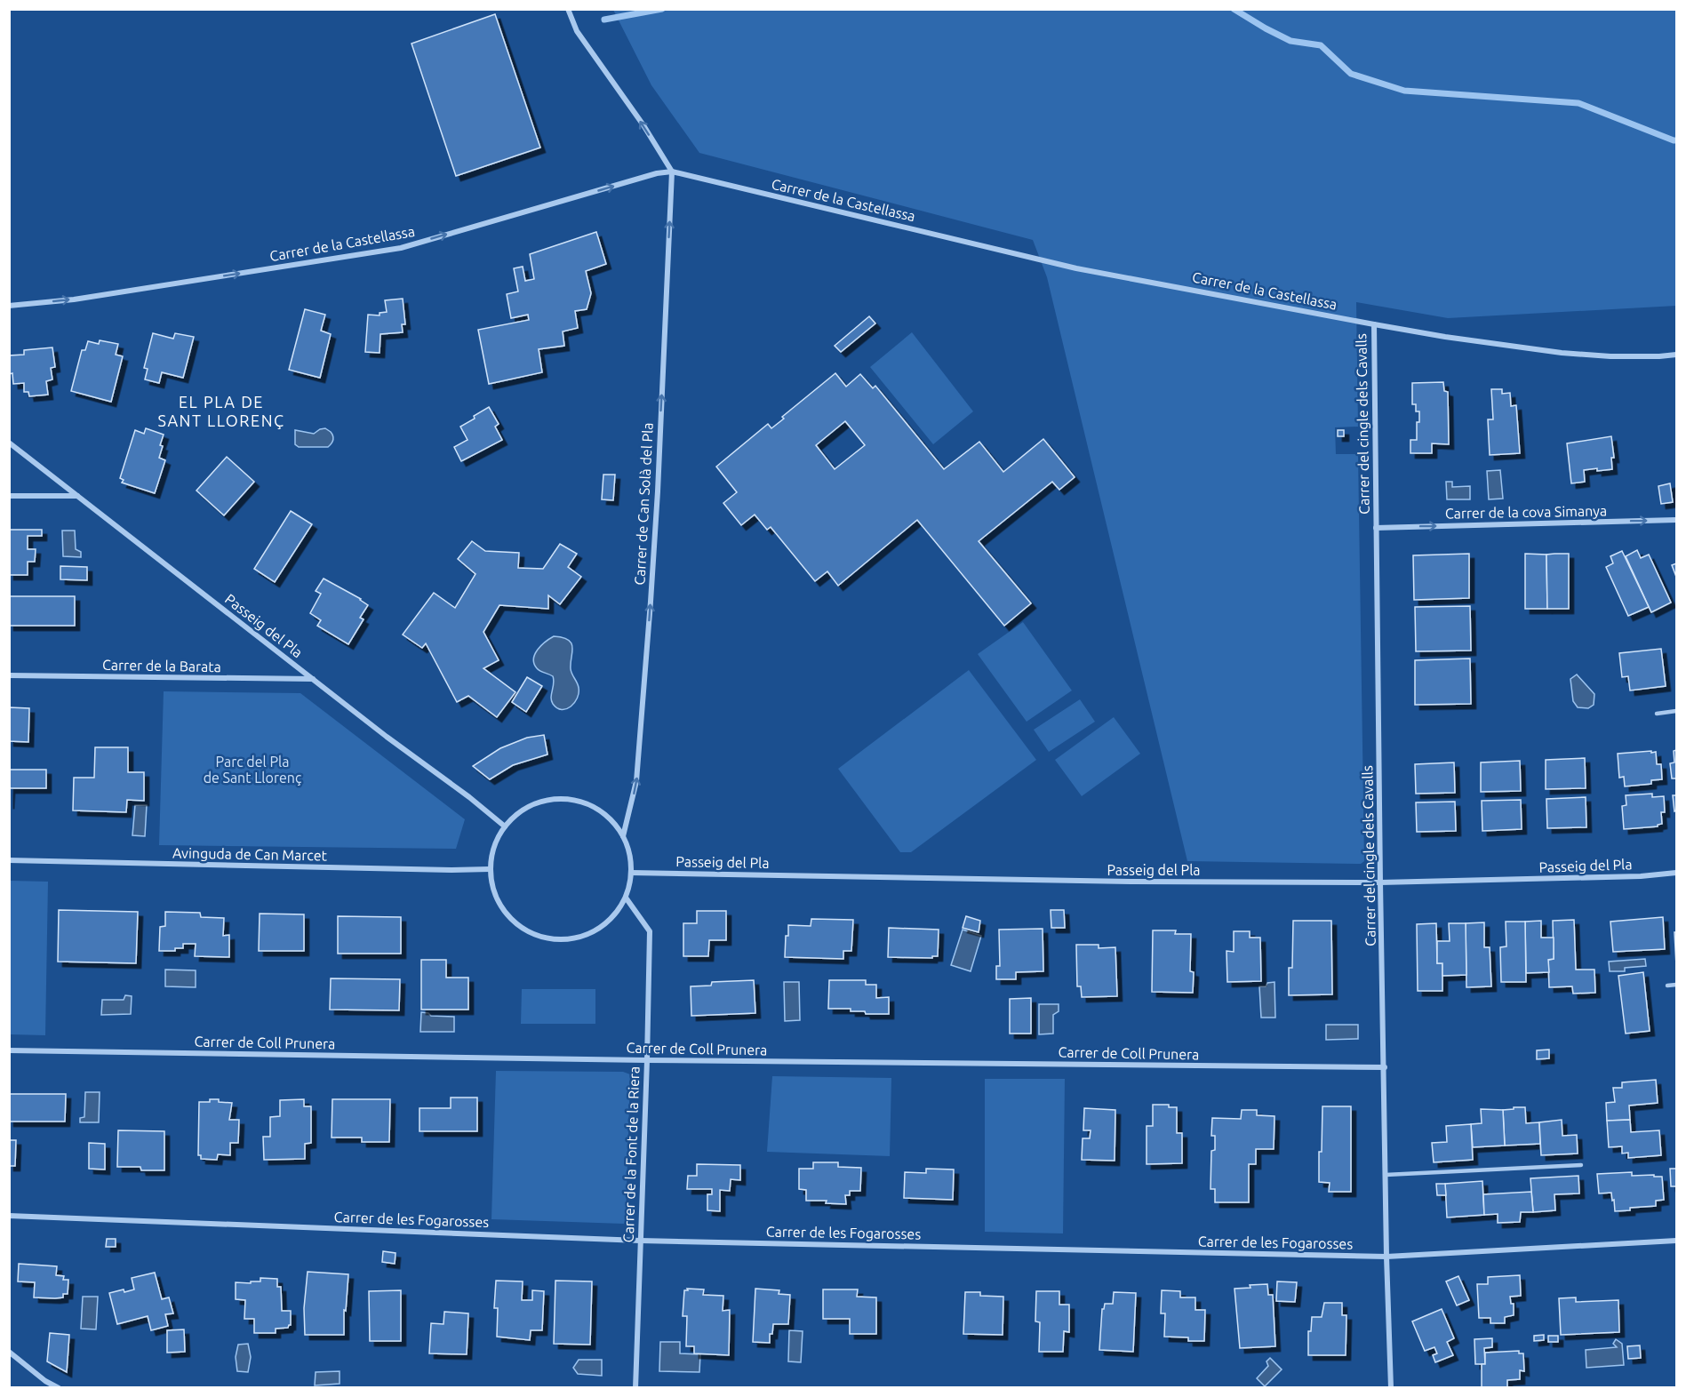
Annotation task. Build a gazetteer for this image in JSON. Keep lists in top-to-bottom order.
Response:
{
  "streets": {
    "street": [
      "Carrer de la Castellassa",
      "Carrer del cingle dels Cavalls",
      "Carrer de Can Solà del Pla",
      "Carrer de la cova Simanya",
      "Passeig del Pla",
      "Carrer de la Barata",
      "Avinguda de Can Marcet",
      "Carrer de Coll Prunera",
      "Carrer de la Font de la Riera",
      "Carrer de les Fogarosses"
    ]
  },
  "crossings": [
    ["Carrer de la Castellassa", "Carrer del cingle dels Cavalls"],
    ["Carrer de la Castellassa", "Carrer de Can Solà del Pla"],
    ["Carrer del cingle dels Cavalls", "Carrer de la cova Simanya"],
    ["Carrer del cingle dels Cavalls", "Passeig del Pla"],
    ["Carrer del cingle dels Cavalls", "Carrer de Coll Prunera"],
    ["Carrer del cingle dels Cavalls", "Carrer de les Fogarosses"],
    ["Carrer de Can Solà del Pla", "Passeig del Pla"],
    ["Carrer de Can Solà del Pla", "Avinguda de Can Marcet"],
    ["Carrer de Can Solà del Pla", "Carrer de la Font de la Riera"],
    ["Passeig del Pla", "Carrer de la Barata"],
    ["Passeig del Pla", "Avinguda de Can Marcet"],
    ["Passeig del Pla", "Carrer de la Font de la Riera"],
    ["Avinguda de Can Marcet", "Carrer de la Font de la Riera"],
    ["Carrer de Coll Prunera", "Carrer de la Font de la Riera"],
    ["Carrer de la Font de la Riera", "Carrer de les Fogarosses"]
  ],
  "one_way": ["Carrer de la Castellassa", "Carrer de Can Solà del Pla", "Carrer de la cova Simanya"],
  "districts": ["EL PLA DE SANT LLORENÇ"],
  "parks": ["Parc del Pla de Sant Llorenç"]
}
